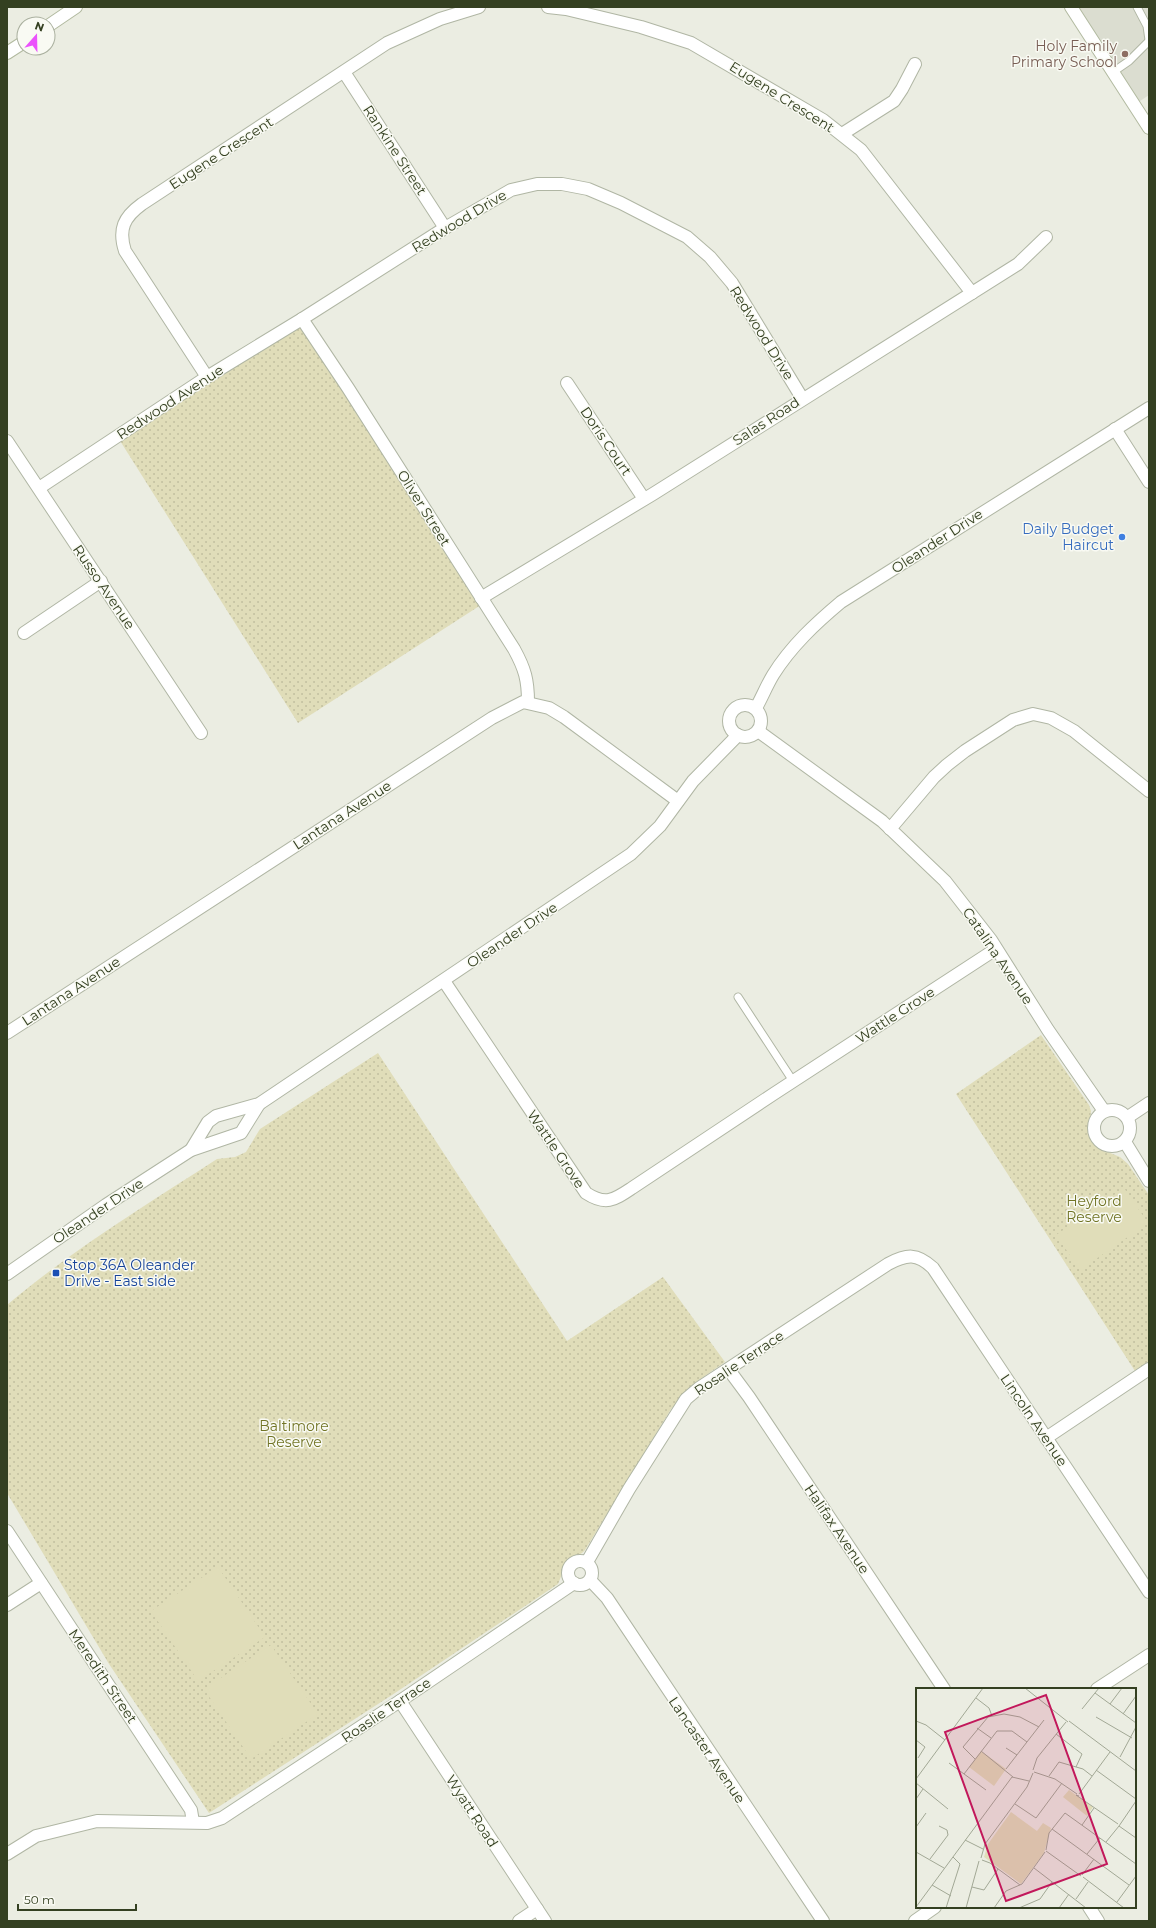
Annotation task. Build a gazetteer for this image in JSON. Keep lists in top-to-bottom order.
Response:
{
  "streets": {
    "street": [
      "Eugene Crescent",
      "Rankine Street",
      "Redwood Drive",
      "Redwood Avenue",
      "Salas Road",
      "Doris Court",
      "Oliver Street",
      "Oleander Drive",
      "Russo Avenue",
      "Lantana Avenue",
      "Catalina Avenue",
      "Wattle Grove",
      "Rosalie Terrace",
      "Lincoln Avenue",
      "Halifax Avenue",
      "Meredith Street",
      "Roaslie Terrace",
      "Lancaster Avenue",
      "Wyatt Road"
    ]
  },
  "crossings": [
    ["Eugene Crescent", "Rankine Street"],
    ["Eugene Crescent", "Redwood Avenue"],
    ["Eugene Crescent", "Salas Road"],
    ["Rankine Street", "Redwood Drive"],
    ["Redwood Drive", "Redwood Avenue"],
    ["Redwood Drive", "Salas Road"],
    ["Redwood Drive", "Oliver Street"],
    ["Redwood Avenue", "Oliver Street"],
    ["Redwood Avenue", "Russo Avenue"],
    ["Salas Road", "Doris Court"],
    ["Salas Road", "Oliver Street"],
    ["Oliver Street", "Lantana Avenue"],
    ["Oleander Drive", "Catalina Avenue"],
    ["Oleander Drive", "Wattle Grove"],
    ["Catalina Avenue", "Wattle Grove"],
    ["Rosalie Terrace", "Lincoln Avenue"],
    ["Rosalie Terrace", "Halifax Avenue"],
    ["Rosalie Terrace", "Roaslie Terrace"],
    ["Rosalie Terrace", "Lancaster Avenue"],
    ["Meredith Street", "Roaslie Terrace"],
    ["Roaslie Terrace", "Lancaster Avenue"],
    ["Roaslie Terrace", "Wyatt Road"]
  ],
  "parks": ["Heyford Reserve", "Baltimore Reserve"],
  "places": {
    "other": ["Holy Family Primary School", "Daily Budget Haircut"],
    "transit": ["Stop 36A Oleander Drive - East side"]
  },
  "scale_bar": "50 m",
  "north": "top"
}
